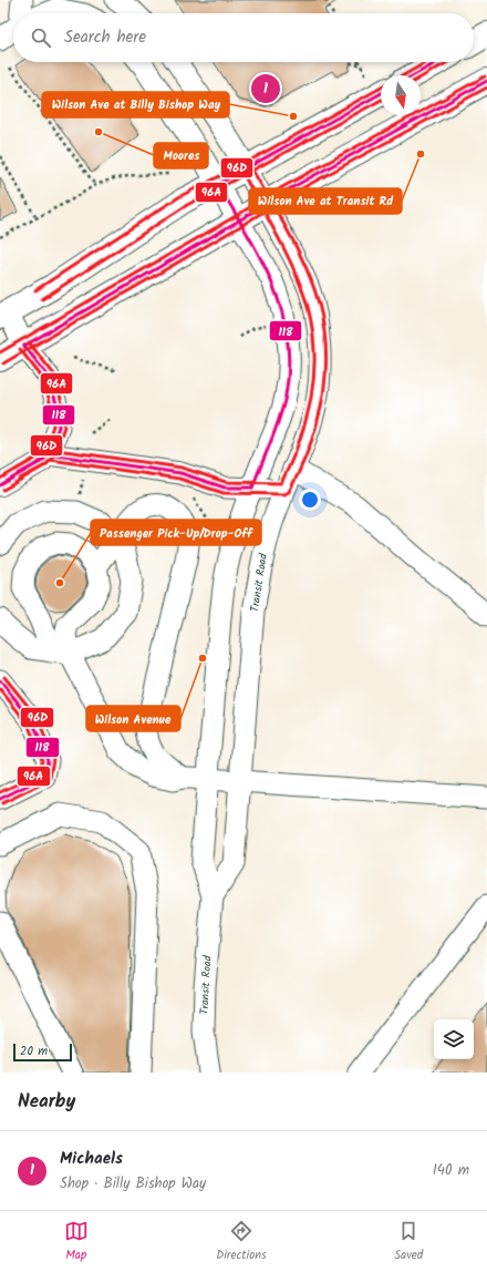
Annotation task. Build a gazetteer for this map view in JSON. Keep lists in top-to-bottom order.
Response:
{
  "streets": {
    "street": ["Transit Road"]
  },
  "places": [
    "Wilson Ave at Billy Bishop Way",
    "Moores",
    "Wilson Ave at Transit Rd",
    "Passenger Pick-Up/Drop-Off",
    "Wilson Avenue"
  ],
  "lines": ["transit line 118", "transit line 96A", "transit line 96D"],
  "scale_bar": "20 m",
  "north": "bottom",
  "page": {
    "search": "Search here",
    "pins": "1",
    "scale": "20 m",
    "heading": "Nearby",
    "list": [
      {
        "mark": "1",
        "name": "Michaels",
        "note": "Shop · Billy Bishop Way",
        "value": "140 m"
      }
    ],
    "nav": ["Map", "Directions", "Saved"]
  }
}
